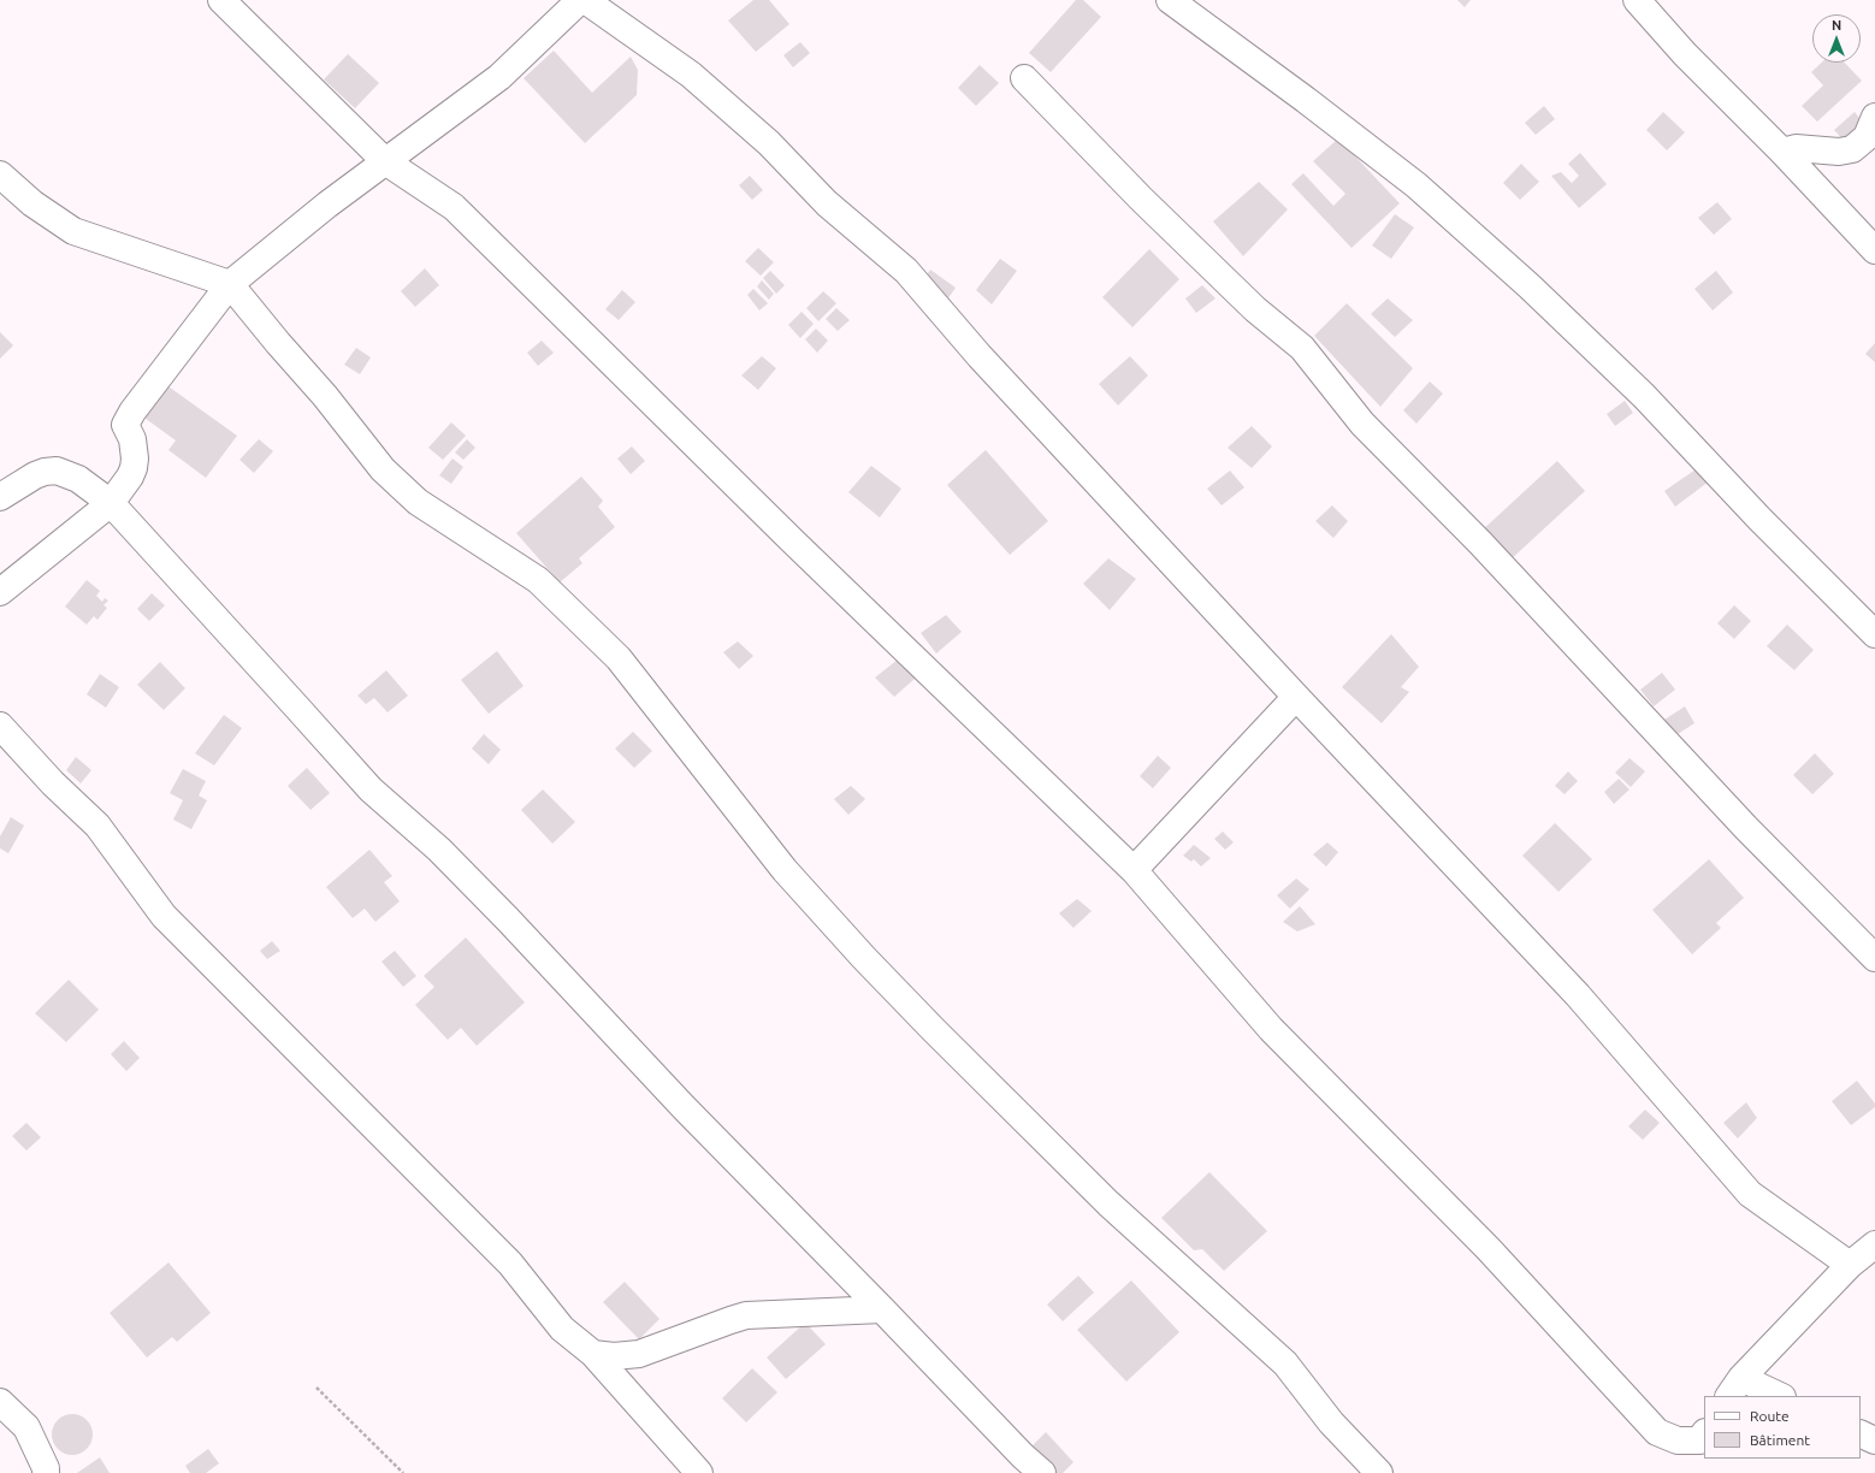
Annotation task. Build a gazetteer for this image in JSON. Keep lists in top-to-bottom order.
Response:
{
  "legend": ["Route", "Bâtiment"],
  "north": "top"
}
